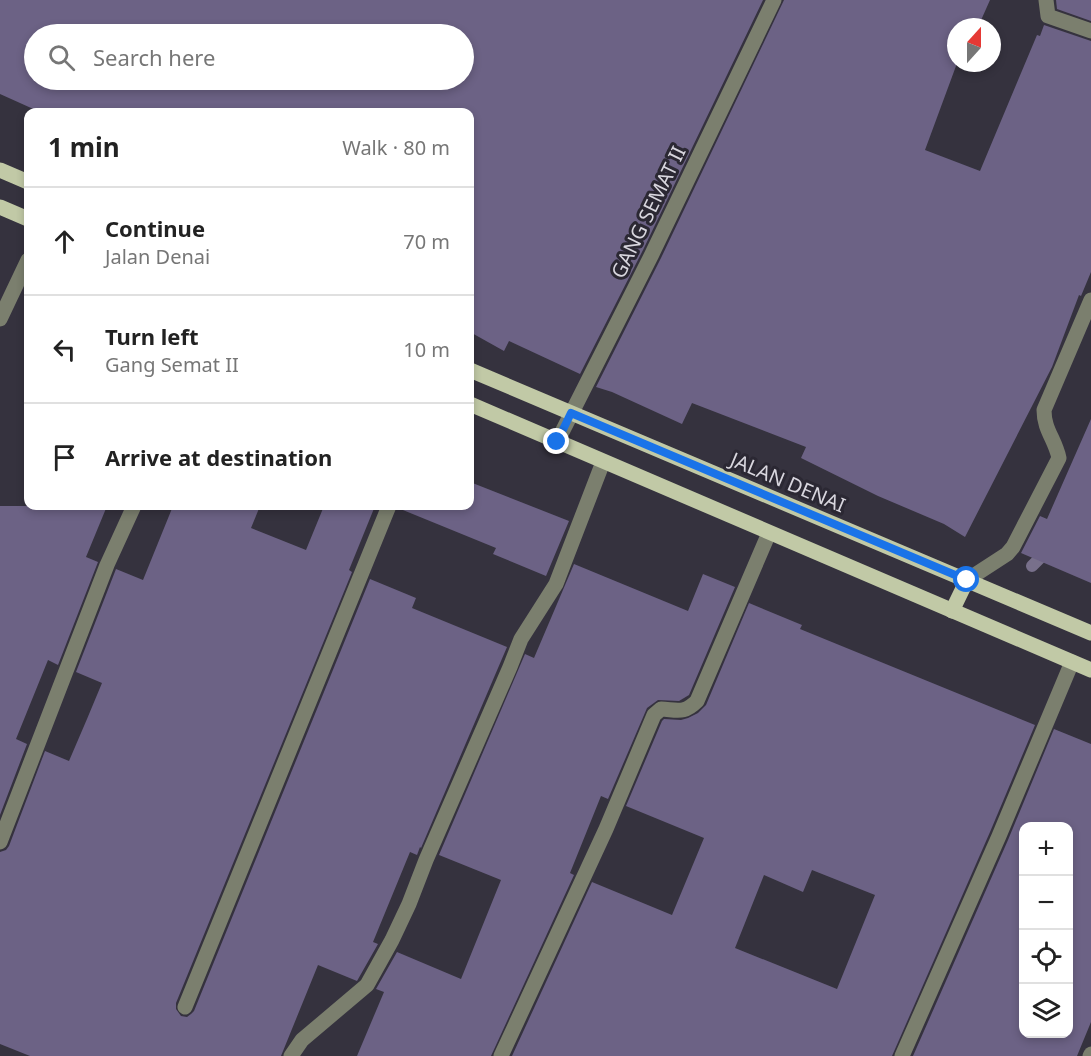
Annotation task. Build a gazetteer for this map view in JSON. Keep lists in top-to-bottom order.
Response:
{
  "streets": {
    "main road": ["JALAN DENAI"],
    "street": ["GANG SEMAT II"]
  },
  "crossings": [
    ["GANG SEMAT II", "JALAN DENAI"]
  ],
  "north": "top",
  "page": {
    "search": "Search here",
    "heading": ["1 min", "Walk · 80 m"],
    "list": [
      ["Continue", "Jalan Denai", "70 m"],
      ["Turn left", "Gang Semat II", "10 m"],
      "Arrive at destination"
    ],
    "map_buttons": ["+", "−"]
  }
}
